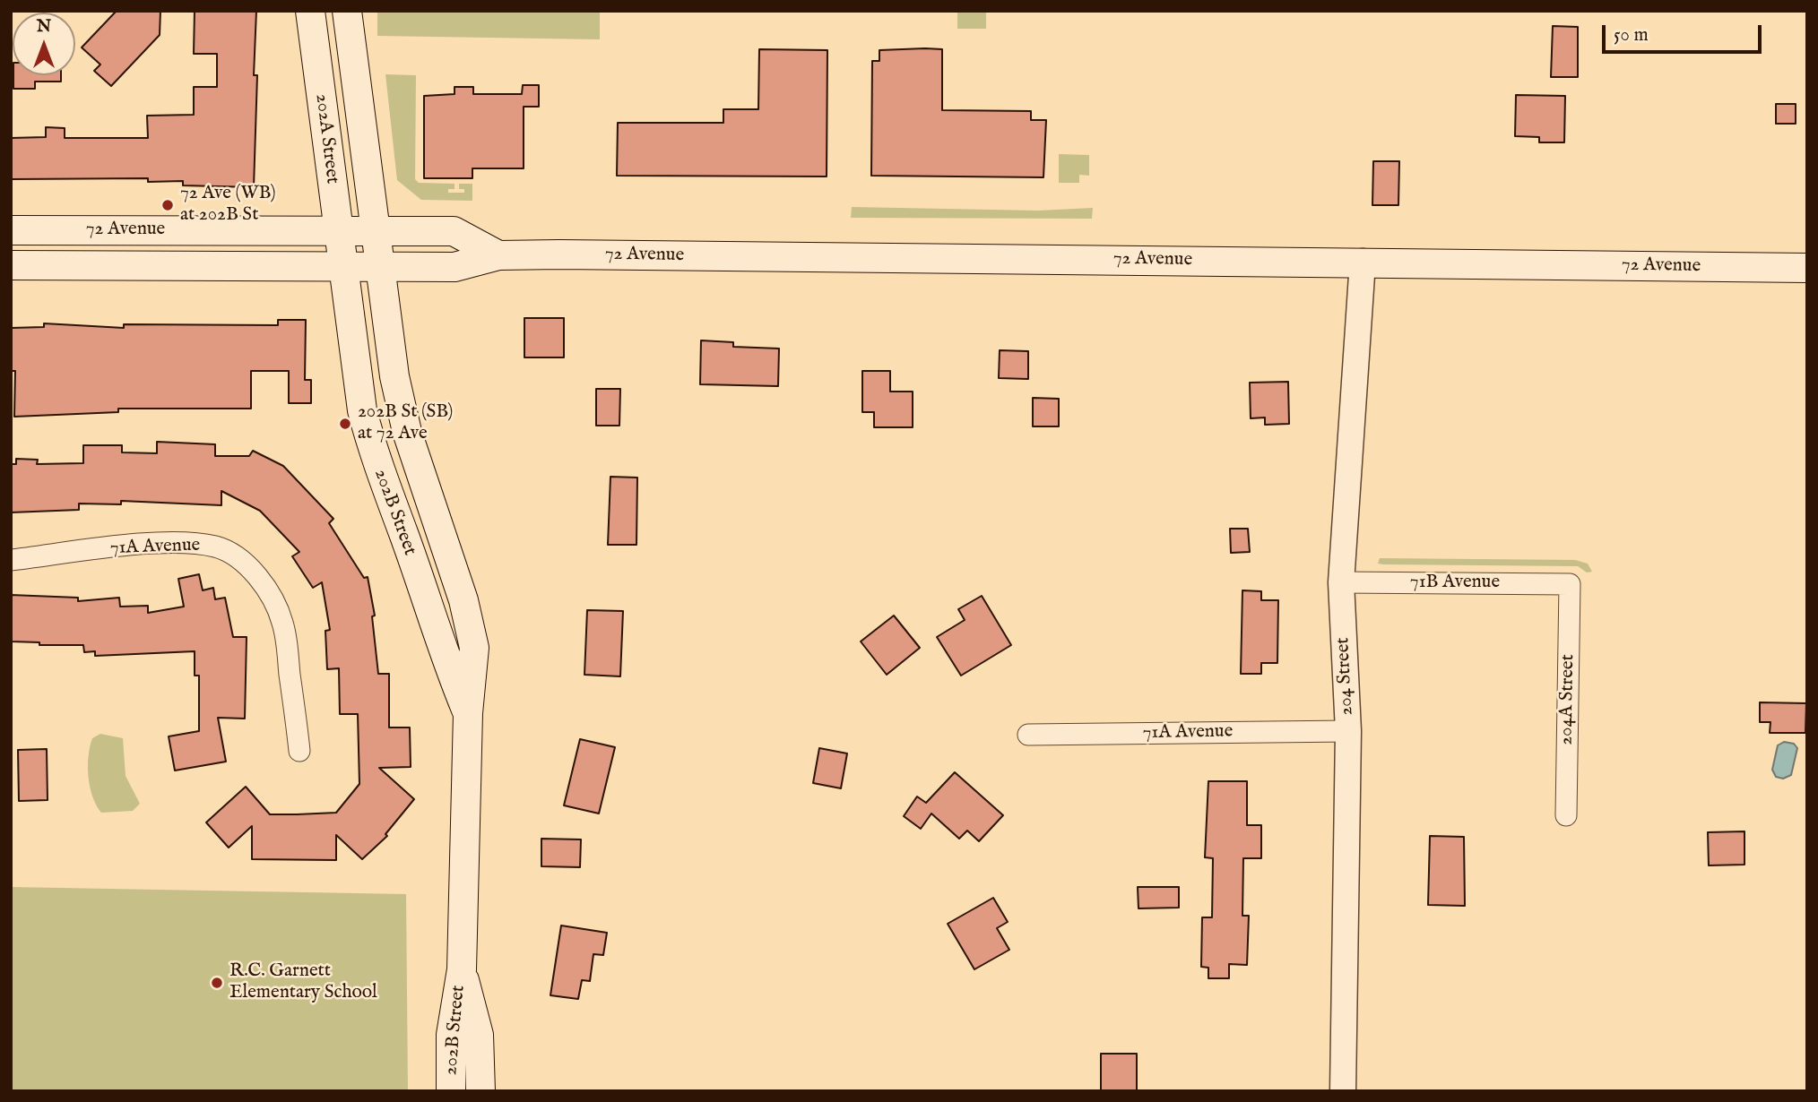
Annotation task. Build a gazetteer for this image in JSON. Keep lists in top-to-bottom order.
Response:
{
  "streets": {
    "main road": ["202A Street", "72 Avenue", "202B Street"],
    "street": [
      "71A Avenue",
      "71B Avenue",
      "204 Street",
      "204A Street"
    ]
  },
  "crossings": [
    ["202A Street", "72 Avenue"],
    ["202A Street", "202B Street"],
    ["72 Avenue", "202B Street"],
    ["72 Avenue", "204 Street"],
    ["71A Avenue", "204 Street"],
    ["71B Avenue", "204 Street"],
    ["71B Avenue", "204A Street"]
  ],
  "places": ["72 Ave (WB) at 202B St", "202B St (SB) at 72 Ave", "R.C. Garnett Elementary School"],
  "scale_bar": "50 m",
  "north": "top"
}
